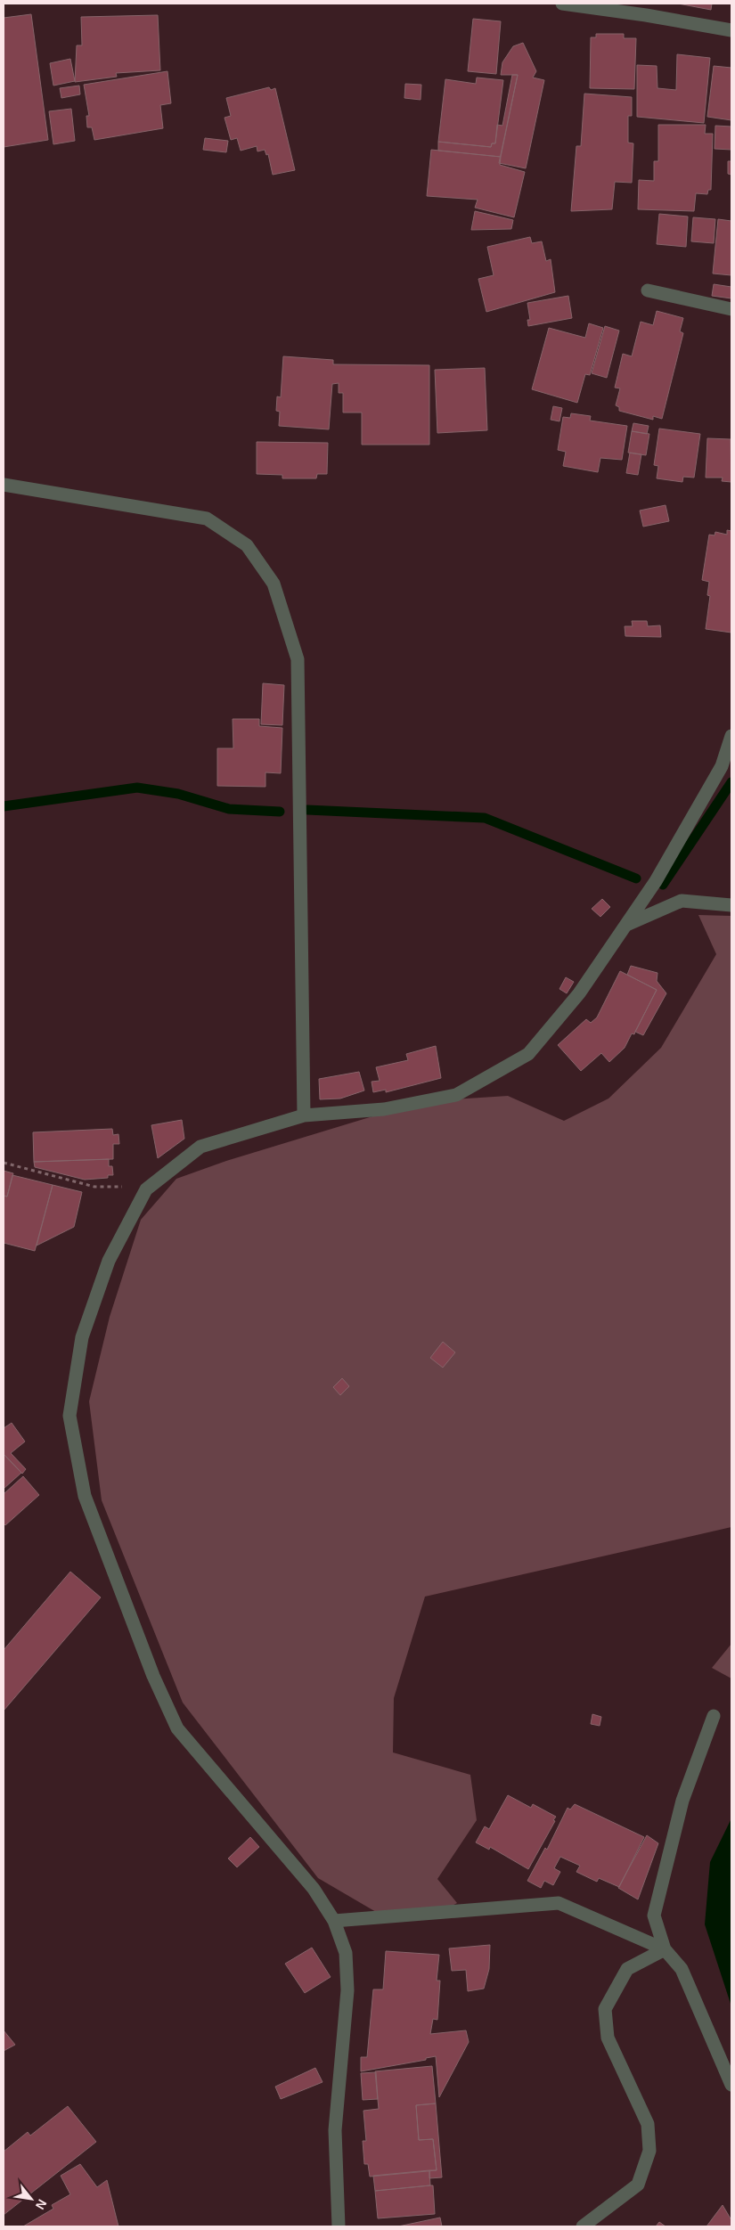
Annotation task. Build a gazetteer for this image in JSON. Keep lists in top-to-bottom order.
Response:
{
  "north": "bottom right"
}
